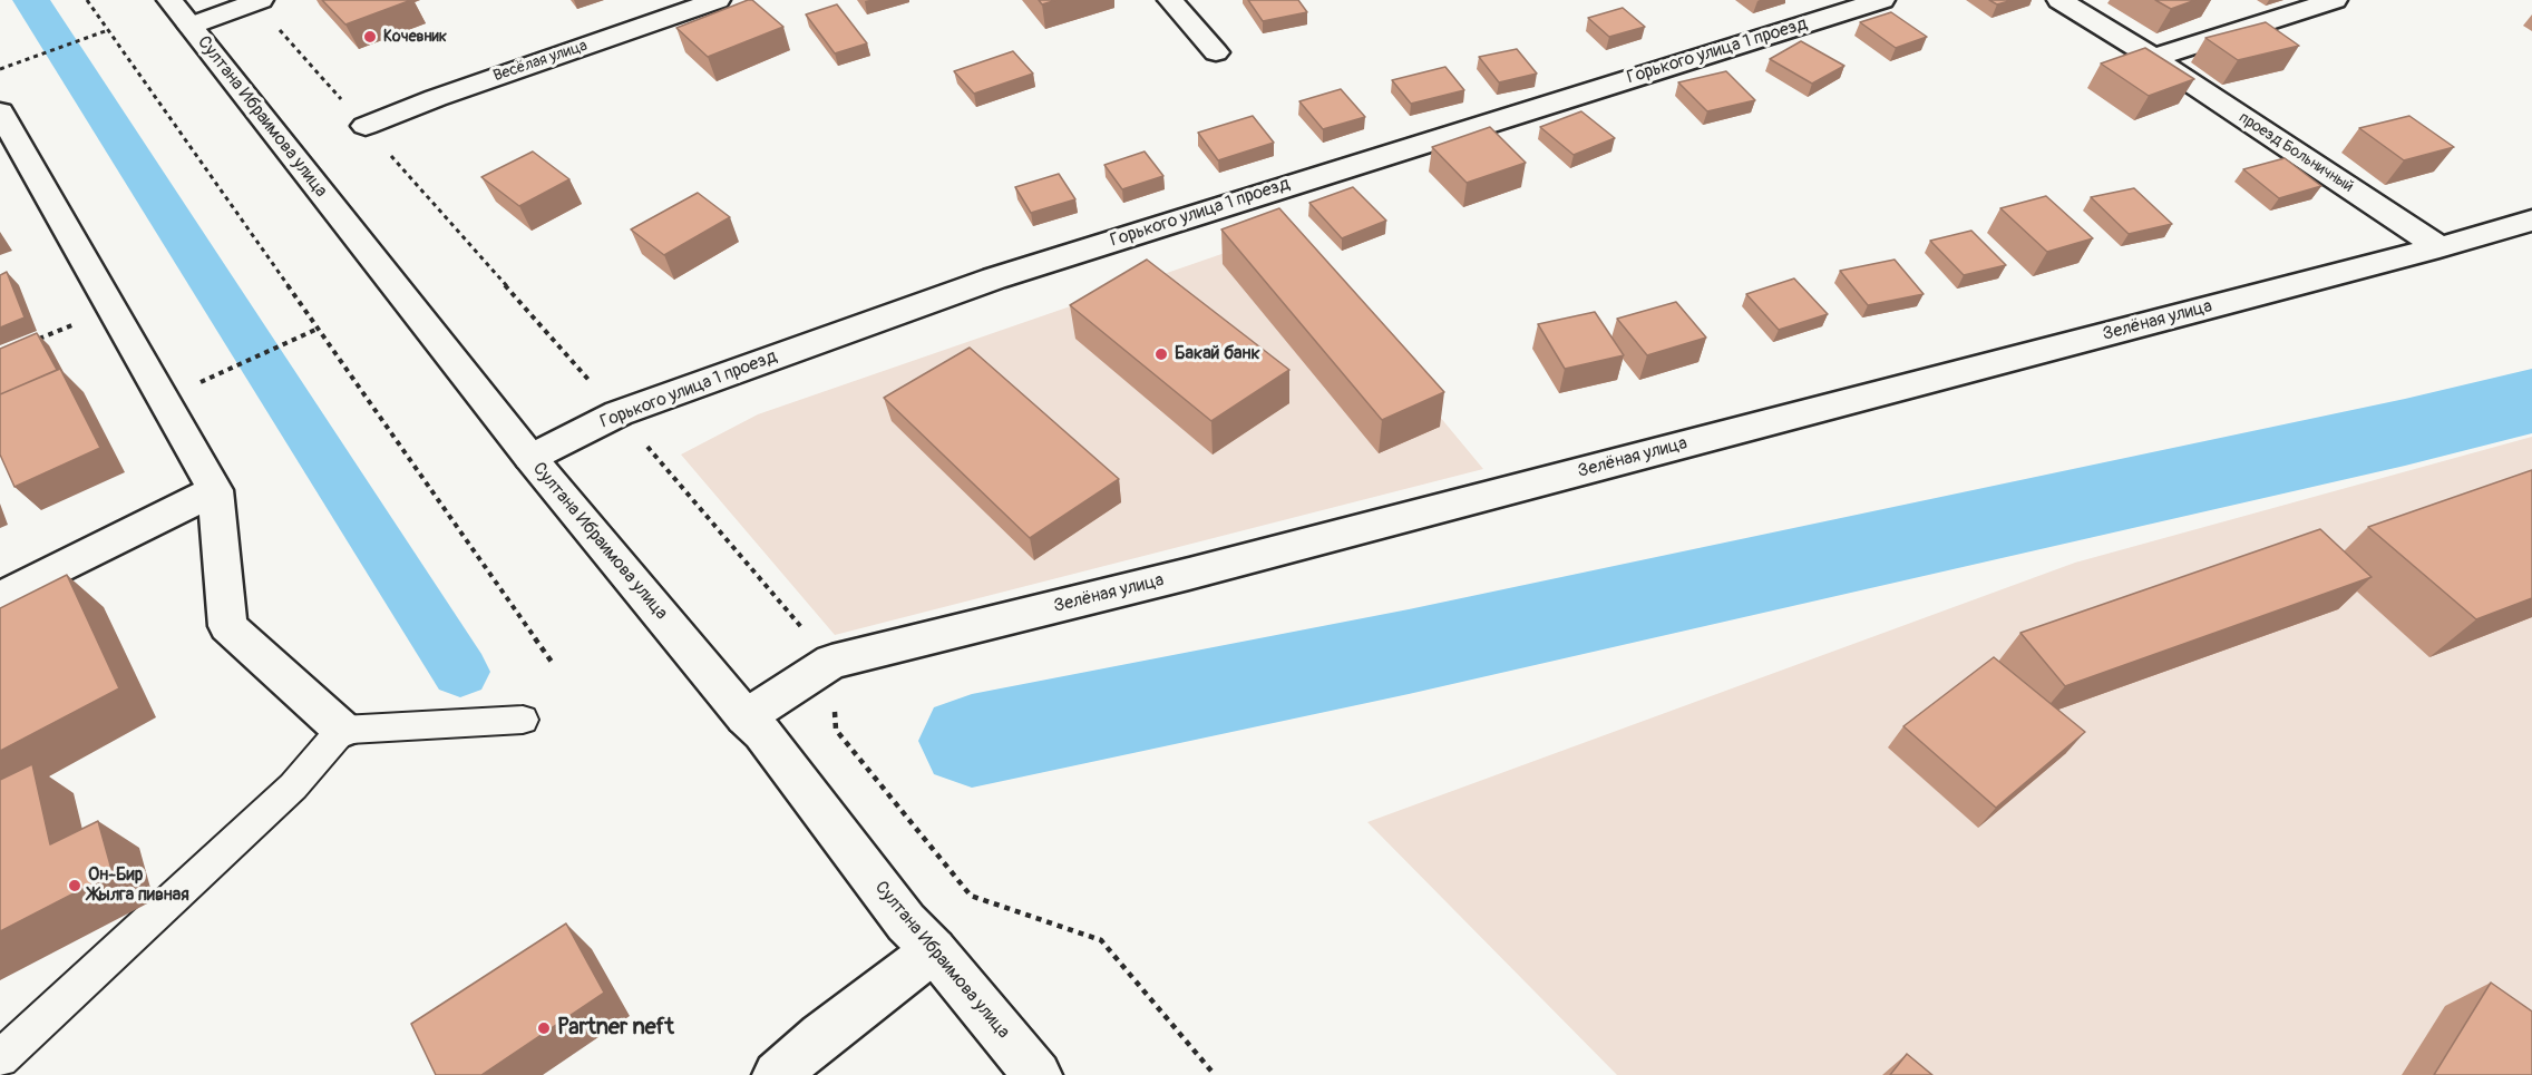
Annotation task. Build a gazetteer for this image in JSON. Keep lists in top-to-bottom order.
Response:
{
  "streets": {
    "street": [
      "Горького улица 1 проезд",
      "Весёлая улица",
      "Султана Ибраимова улица",
      "проезд Больничный",
      "Зелёная улица"
    ]
  },
  "crossings": [
    ["Горького улица 1 проезд", "Султана Ибраимова улица"],
    ["Султана Ибраимова улица", "Зелёная улица"],
    ["проезд Больничный", "Зелёная улица"]
  ],
  "places": [
    "Кочевник",
    "Бакай банк",
    "Он-Бир Жылга пивная",
    "Partner neft"
  ]
}
